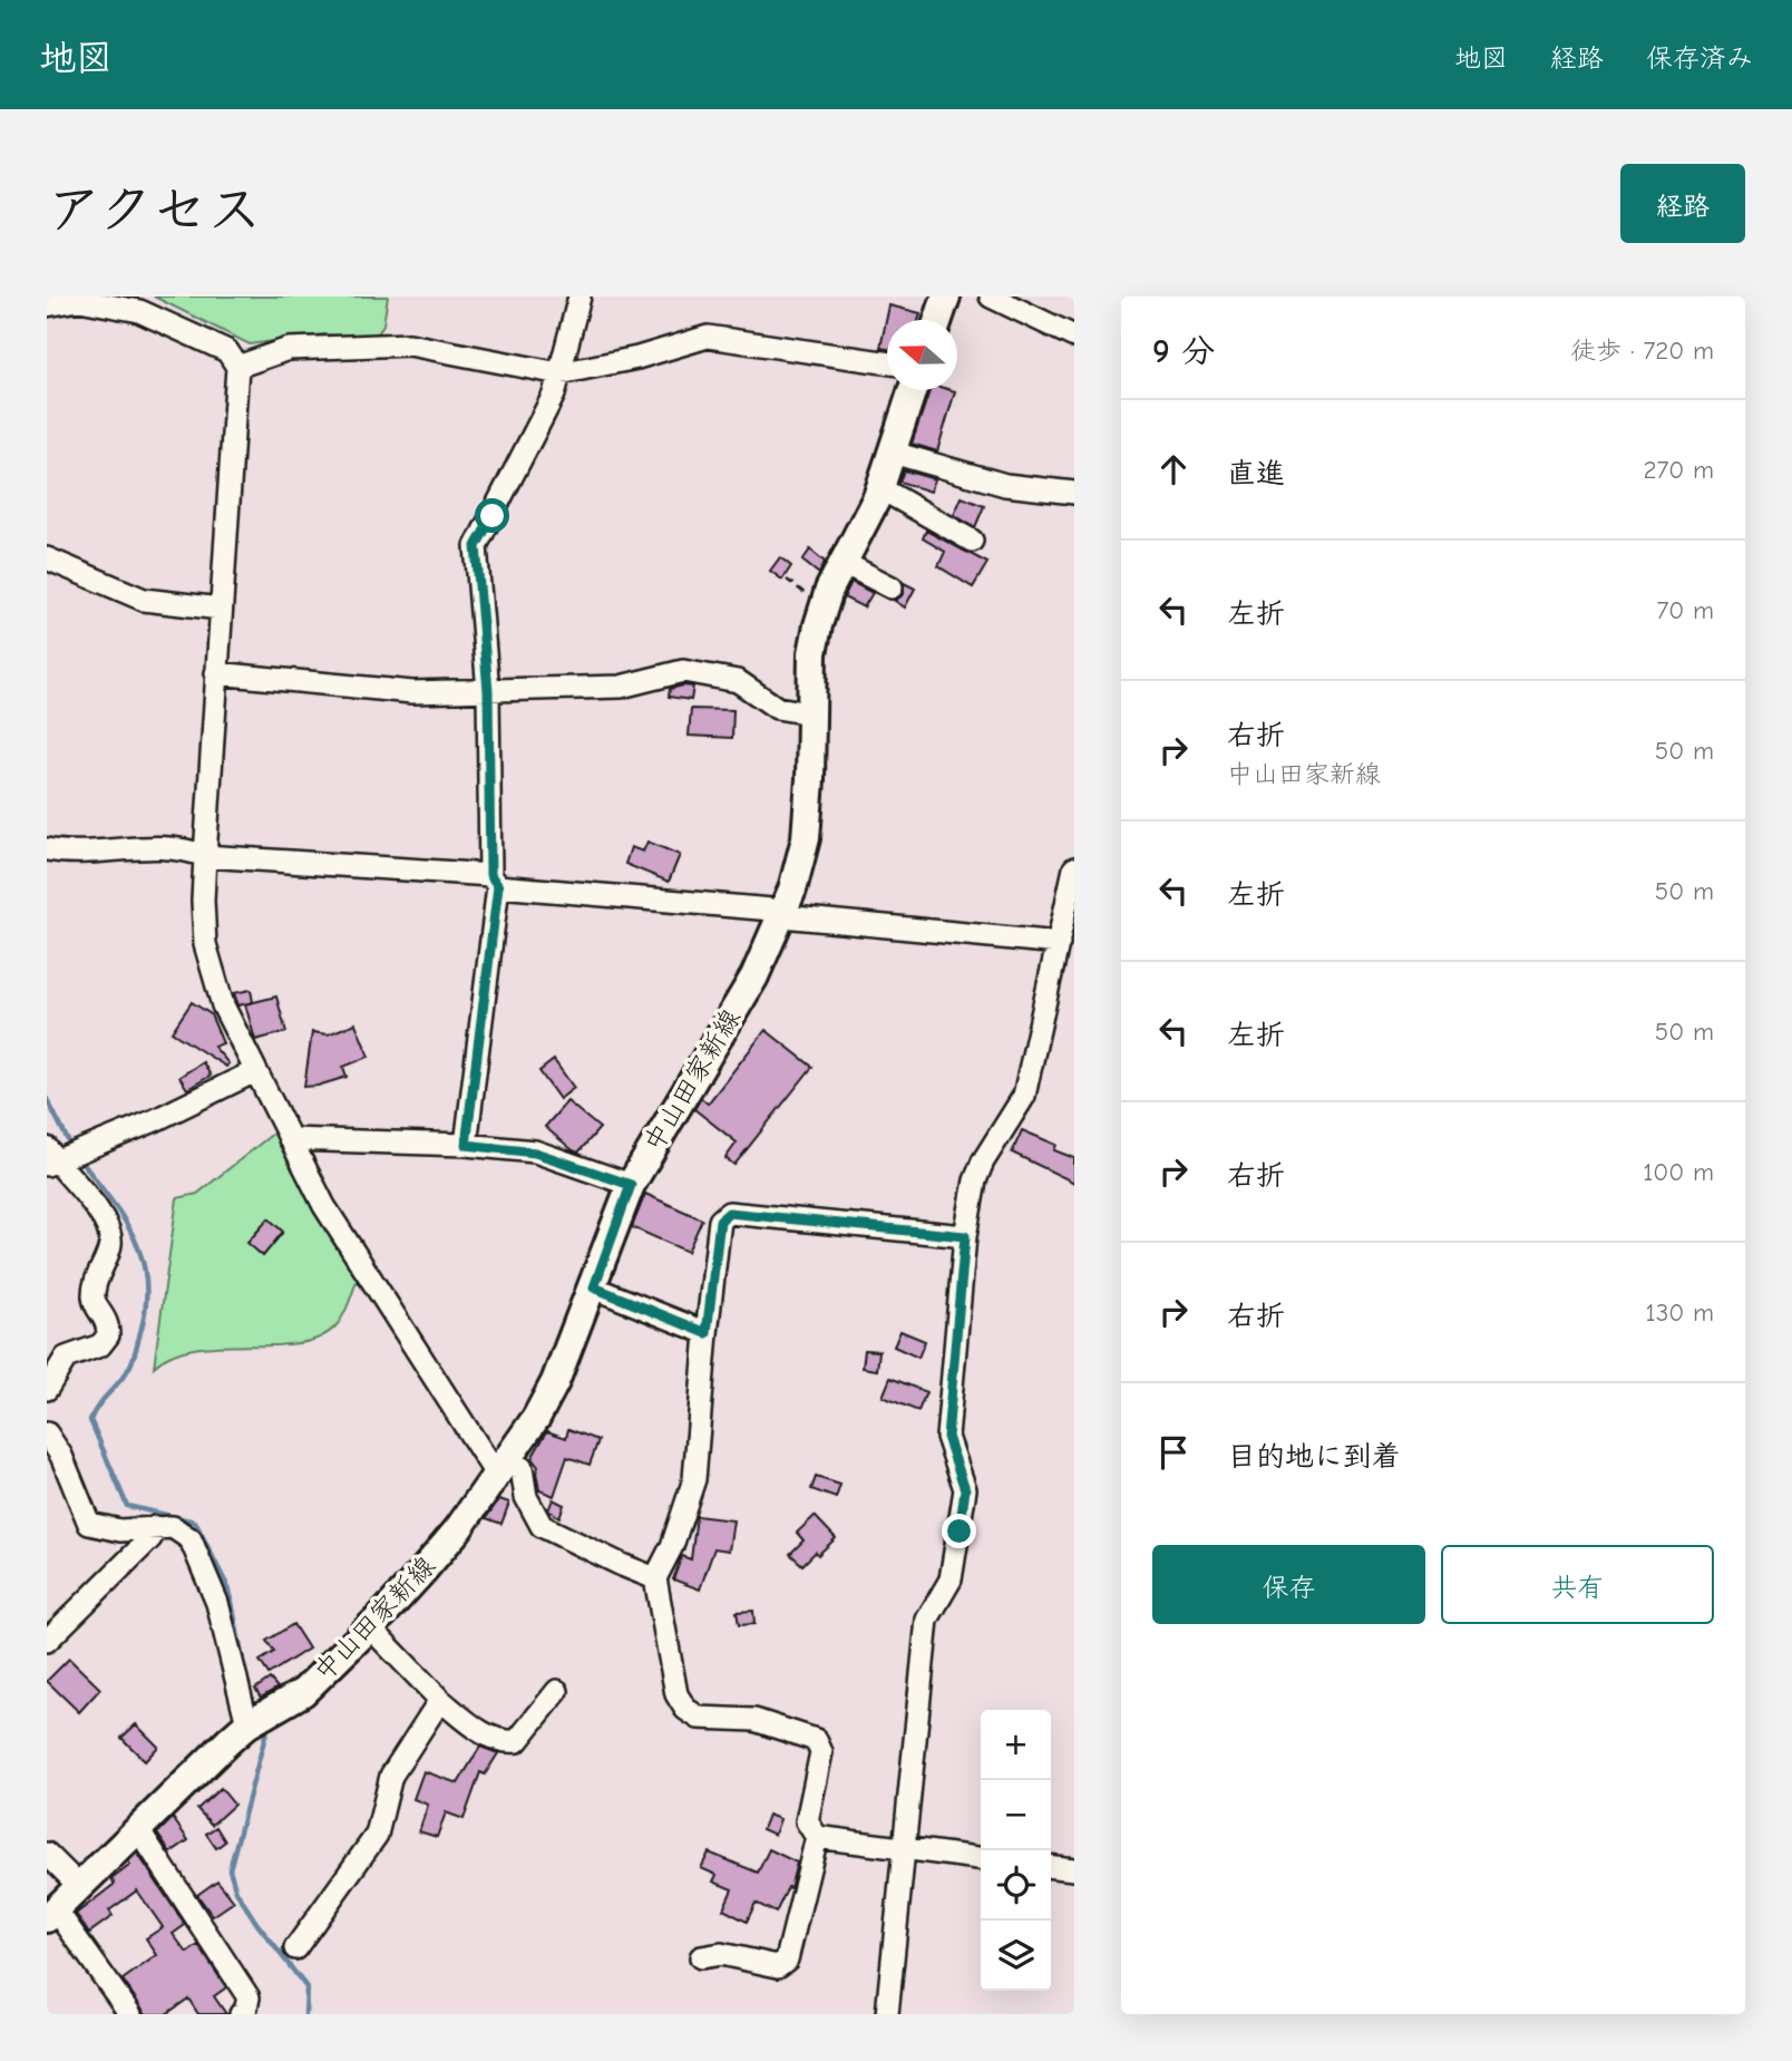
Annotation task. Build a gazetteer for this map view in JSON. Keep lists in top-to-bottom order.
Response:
{
  "streets": {
    "main road": ["中山田家新線"]
  },
  "north": "left",
  "page": {
    "header": "地図",
    "nav": ["地図", "経路", "保存済み"],
    "title": "アクセス",
    "buttons": [
      "経路",
      ["保存", "共有"]
    ],
    "heading": ["9 分", "徒歩 · 720 m"],
    "list": [
      ["直進", "270 m"],
      ["左折", "70 m"],
      ["右折", "中山田家新線", "50 m"],
      ["左折", "50 m"],
      ["左折", "50 m"],
      ["右折", "100 m"],
      ["右折", "130 m"],
      "目的地に到着"
    ],
    "map_buttons": ["+", "−"]
  }
}
